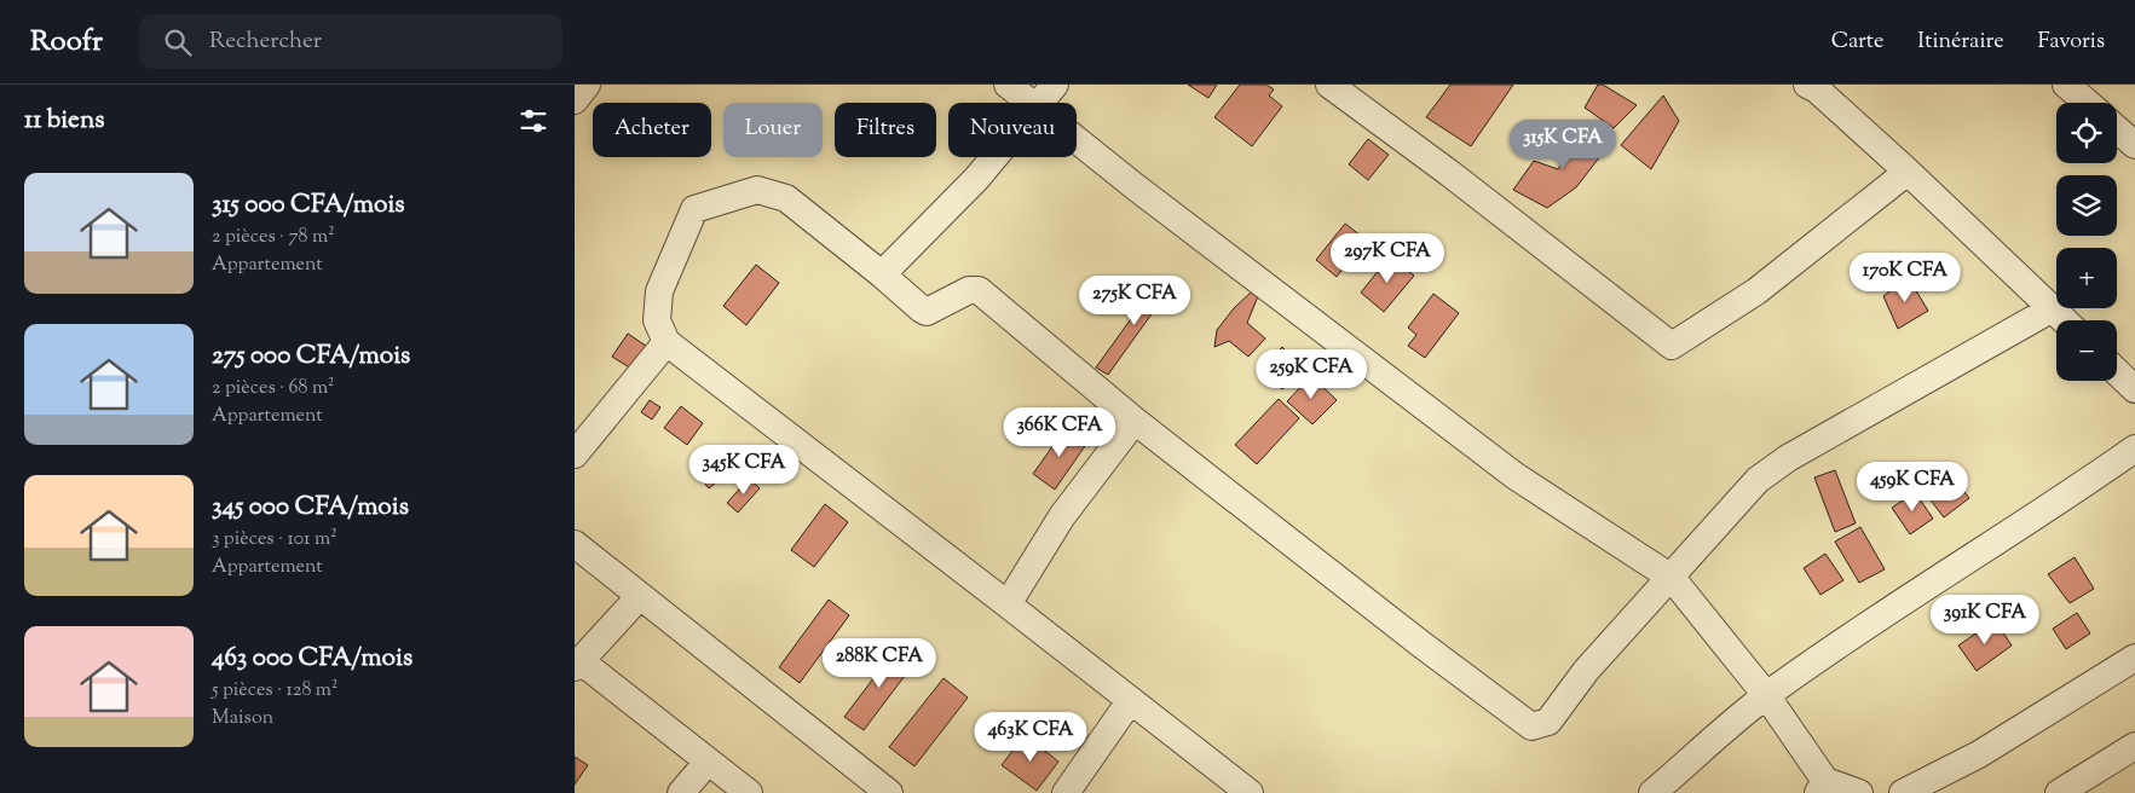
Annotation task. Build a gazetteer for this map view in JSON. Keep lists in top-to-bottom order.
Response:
{
  "page": {
    "header": "Roofr",
    "search": "Rechercher",
    "nav": ["Carte", "Itinéraire", "Favoris"],
    "heading": "11 biens",
    "map_buttons": ["+", "−"],
    "chip": [
      "Acheter",
      "Louer",
      "Filtres",
      "Nouveau"
    ],
    "price": [
      "315K CFA",
      "297K CFA",
      "170K CFA",
      "275K CFA",
      "259K CFA",
      "366K CFA",
      "345K CFA",
      "459K CFA",
      "391K CFA",
      "288K CFA",
      "463K CFA"
    ],
    "list": [
      {
        "name": "315 000 CFA/mois",
        "note": "2 pièces · 78 m² · Appartement"
      },
      {
        "name": "275 000 CFA/mois",
        "note": "2 pièces · 68 m² · Appartement"
      },
      {
        "name": "345 000 CFA/mois",
        "note": "3 pièces · 101 m² · Appartement"
      },
      {
        "name": "463 000 CFA/mois",
        "note": "5 pièces · 128 m² · Maison"
      }
    ]
  }
}
